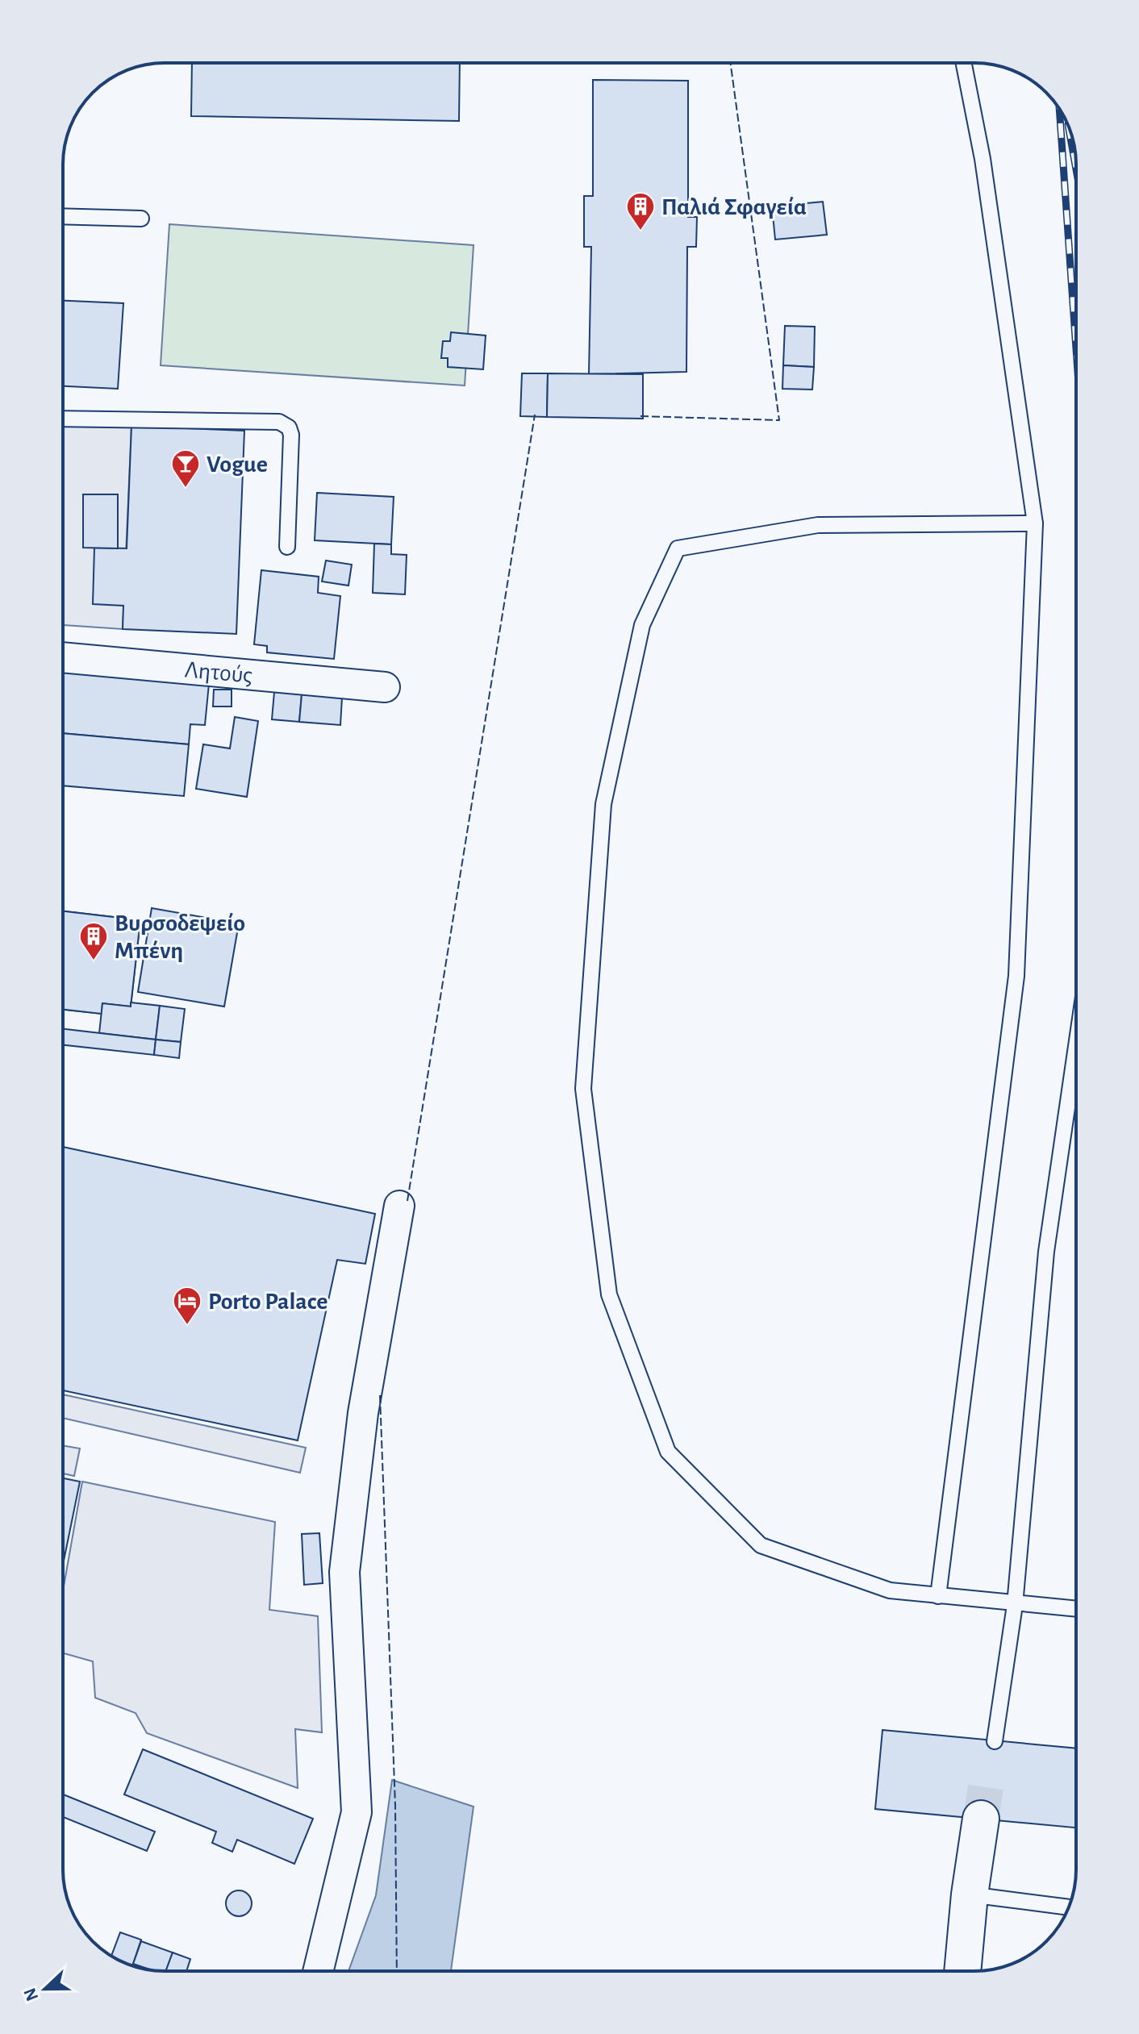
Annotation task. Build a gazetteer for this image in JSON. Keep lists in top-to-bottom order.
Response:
{
  "streets": {
    "street": ["Λητούς"]
  },
  "places": {
    "building": ["Παλιά Σφαγεία", "Βυρσοδεψείο Μπένη"],
    "bar": ["Vogue"],
    "hotel": ["Porto Palace"]
  },
  "north": "left"
}
